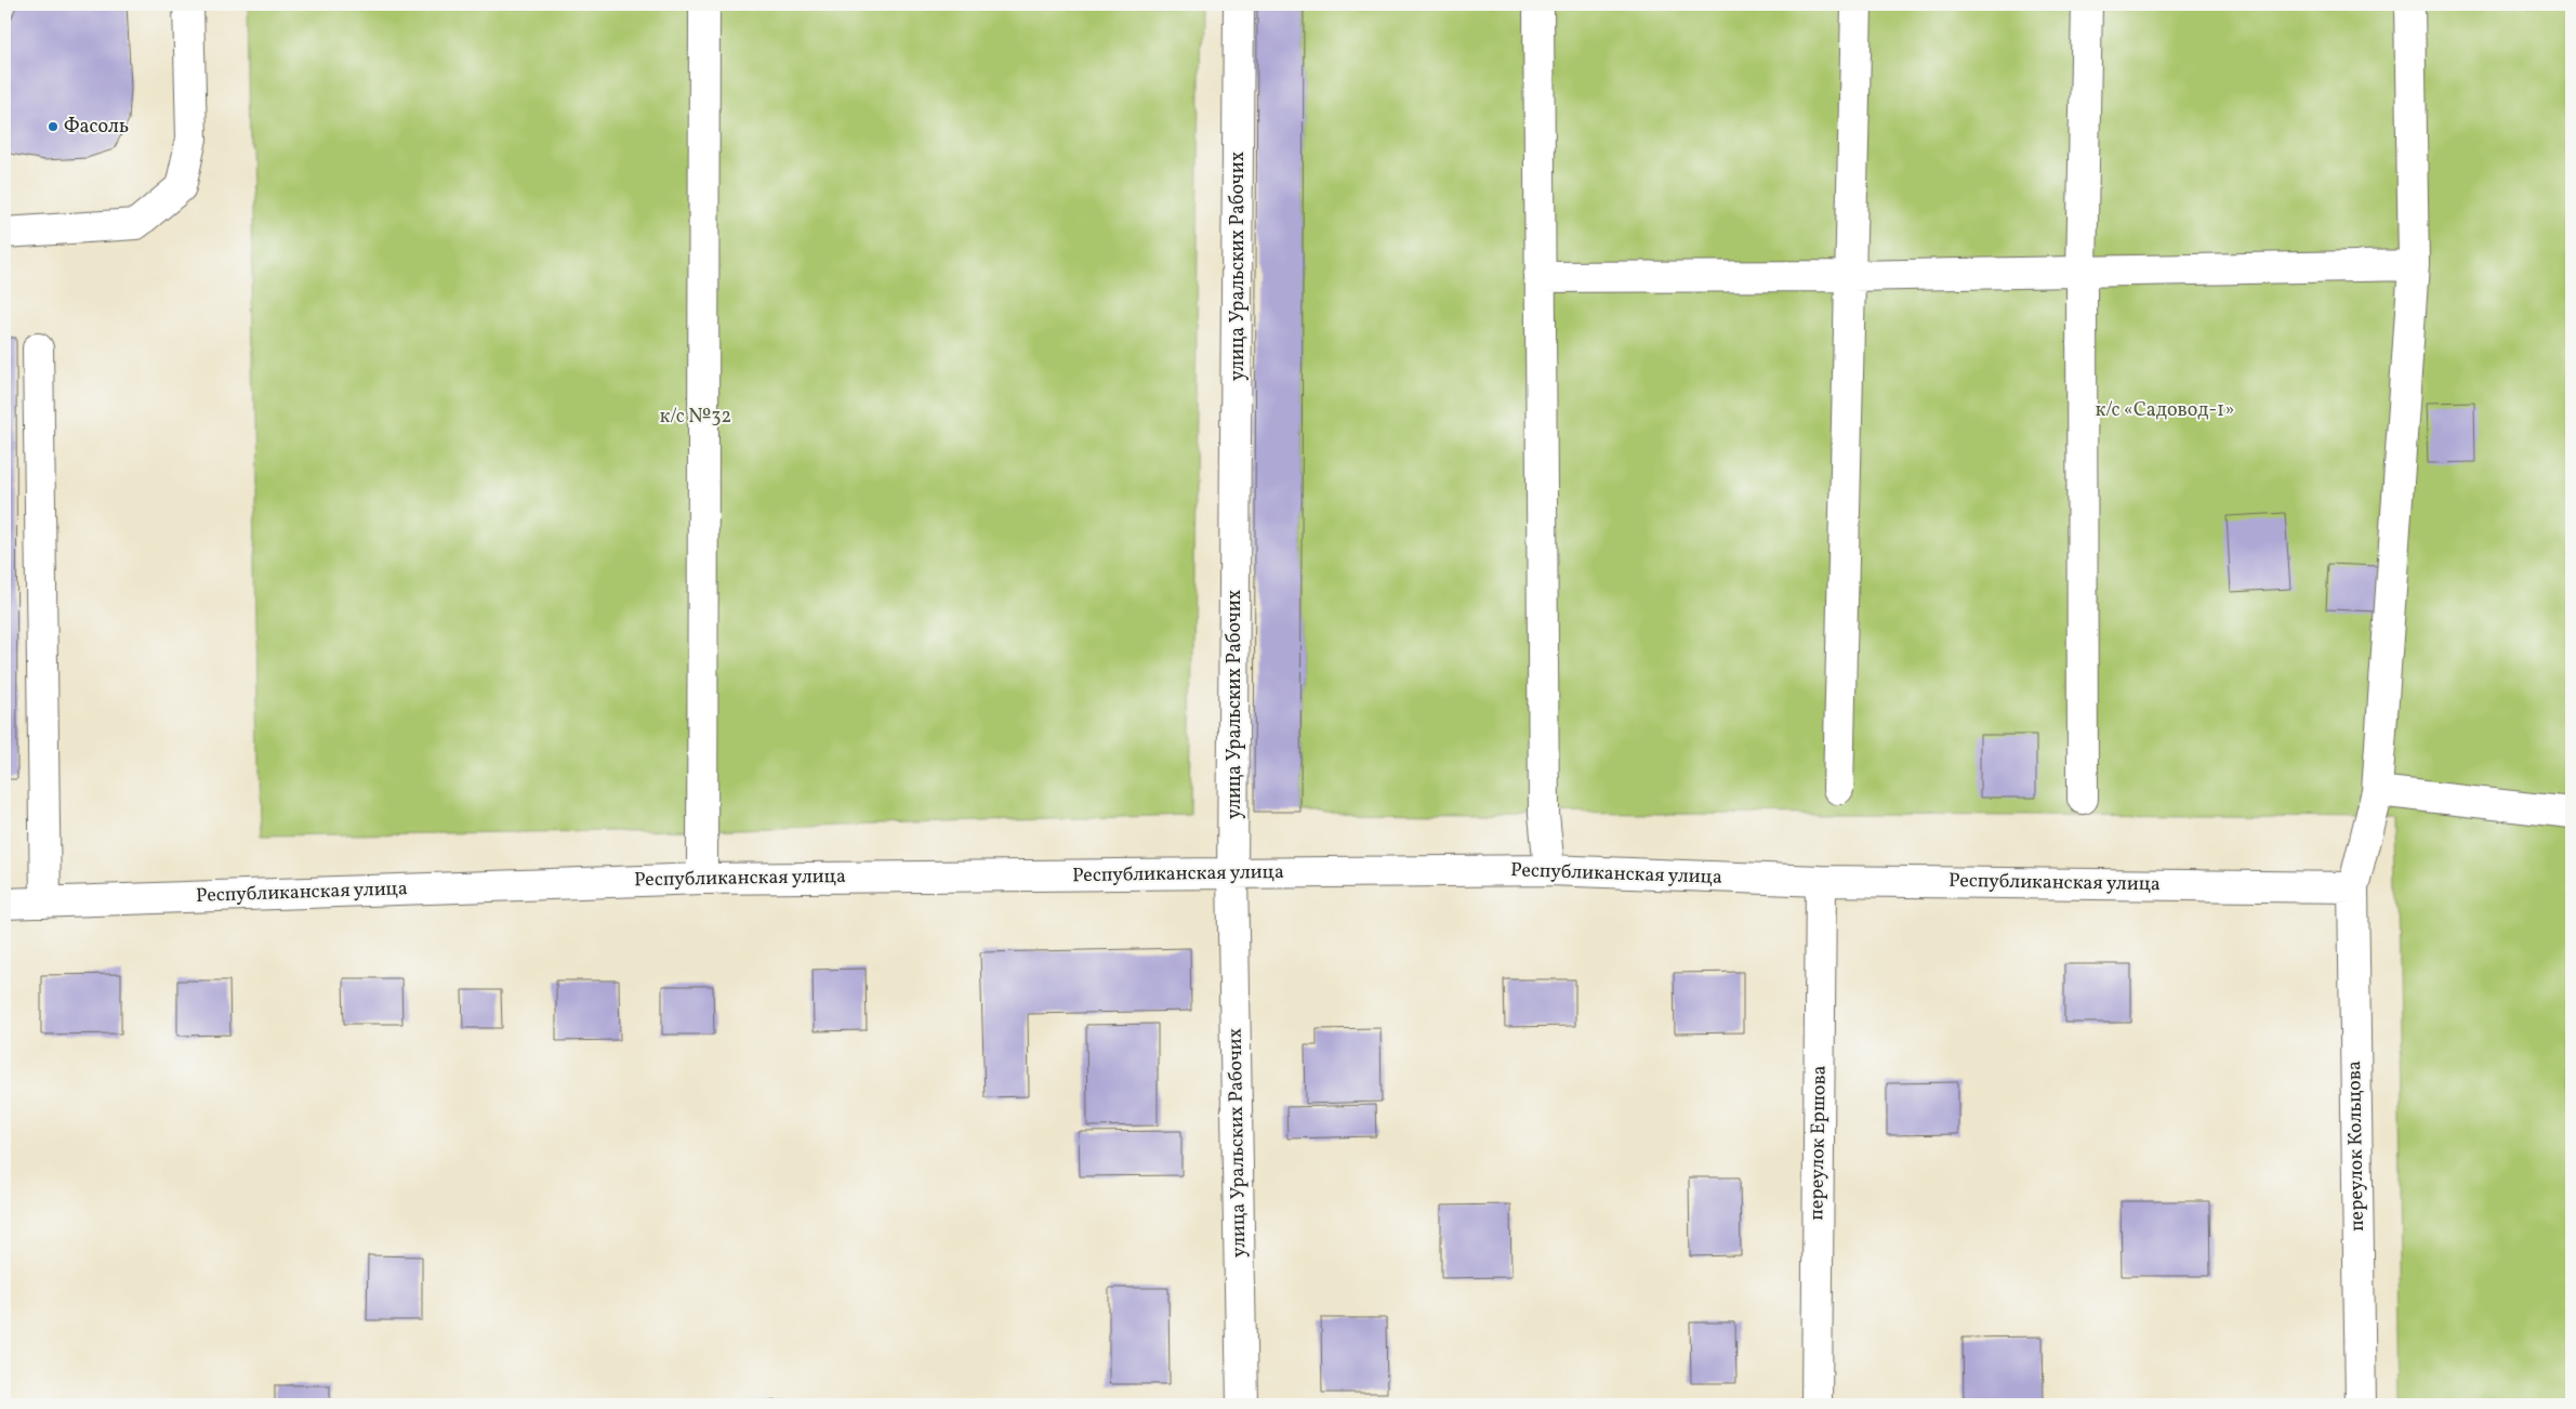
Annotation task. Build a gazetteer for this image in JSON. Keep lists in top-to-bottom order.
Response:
{
  "streets": {
    "street": [
      "улица Уральских Рабочих",
      "Республиканская улица",
      "переулок Ершова",
      "переулок Кольцова"
    ]
  },
  "crossings": [
    ["улица Уральских Рабочих", "Республиканская улица"],
    ["Республиканская улица", "переулок Ершова"],
    ["Республиканская улица", "переулок Кольцова"]
  ],
  "parks": ["к/с «Садовод-1»", "к/с №32"],
  "places": ["Фасоль"]
}
